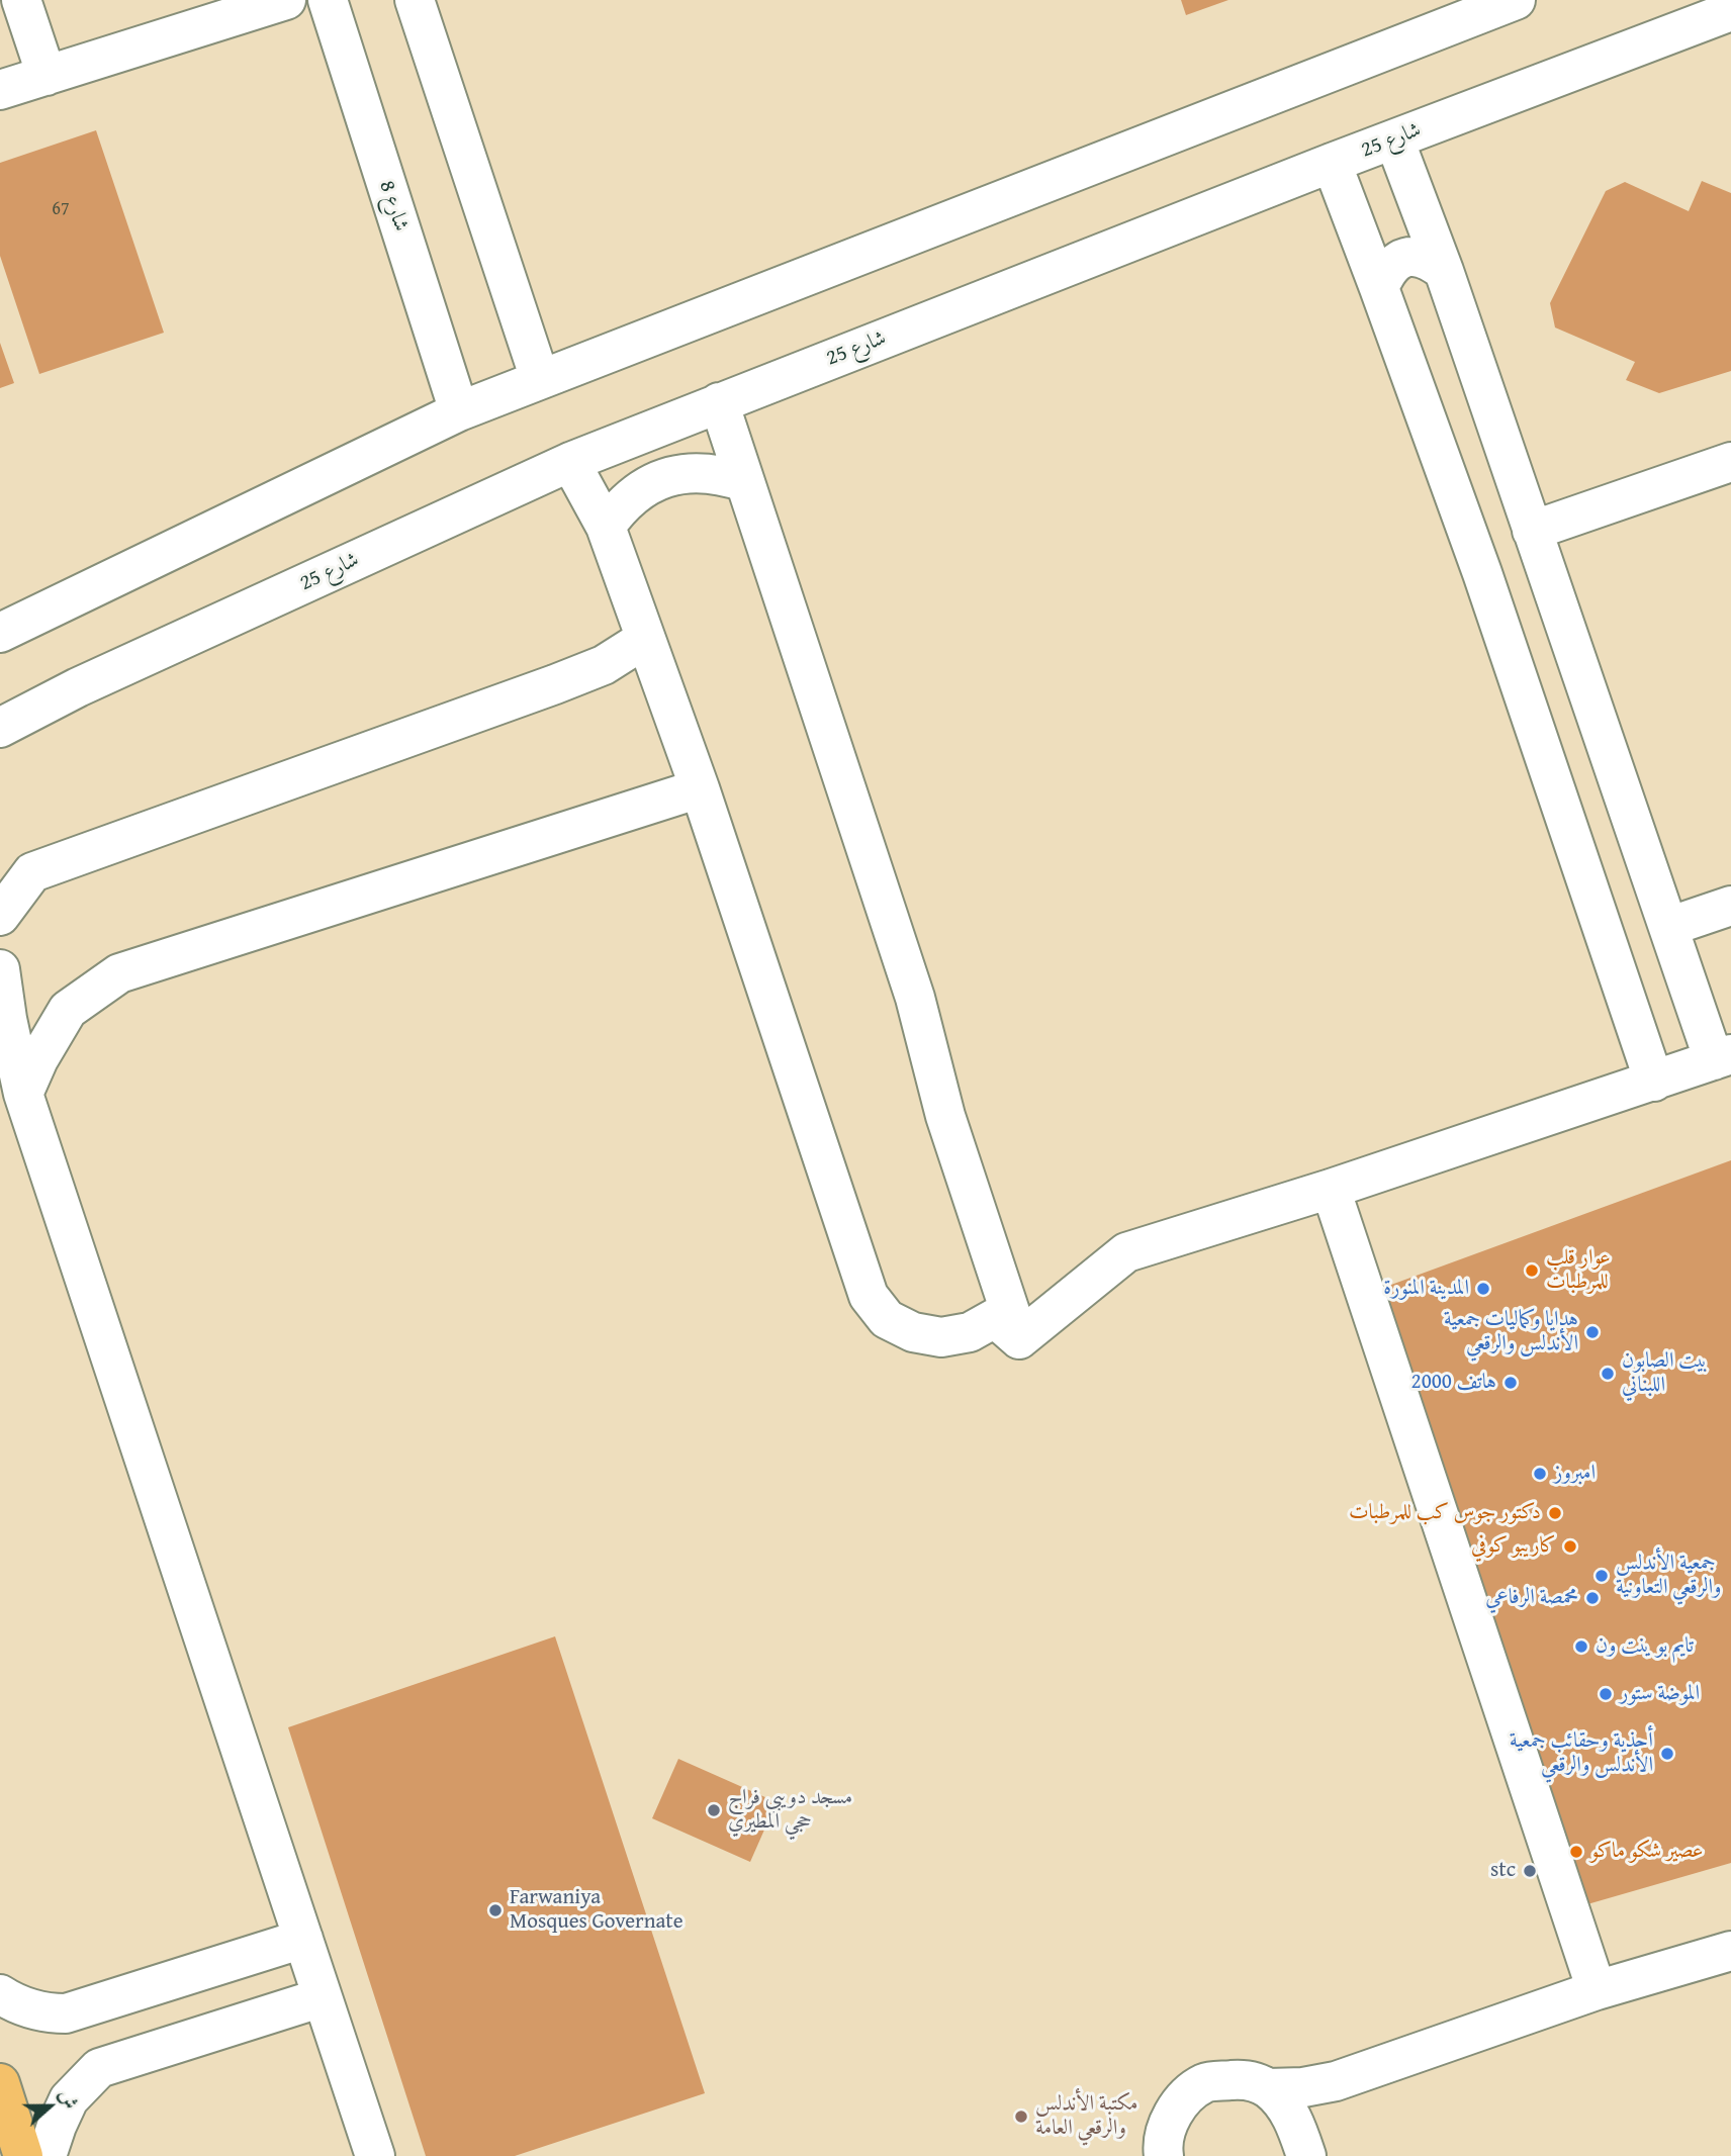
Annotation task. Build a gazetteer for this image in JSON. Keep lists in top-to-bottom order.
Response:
{
  "streets": {
    "street": ["شارع 25", "شارع 8"]
  },
  "places": [
    "عوار قلب للمرطبات",
    "المدينة المنورة",
    "هدايا وكماليات جمعية الأندلس والرقعي",
    "بيت الصابون اللبناني",
    "هاتف 2000",
    "امبروز",
    "دكتور جوس كب للمرطبات",
    "كاريبو كوفي",
    "جمعية الأندلس والرقعي التعاونية",
    "محمصة الرفاعي",
    "تايم بو ينت ون",
    "الموضة ستور",
    "أحذية وحقائب جمعية الأندلس والرقعي",
    "مسجد دويبي فراج حجي المطيري",
    "عصير شكو ماكو",
    "stc",
    "Farwaniya Mosques Governate",
    "مكتبة الأندلس والرقعي العامة"
  ],
  "house_numbers": ["67"],
  "north": "right"
}
